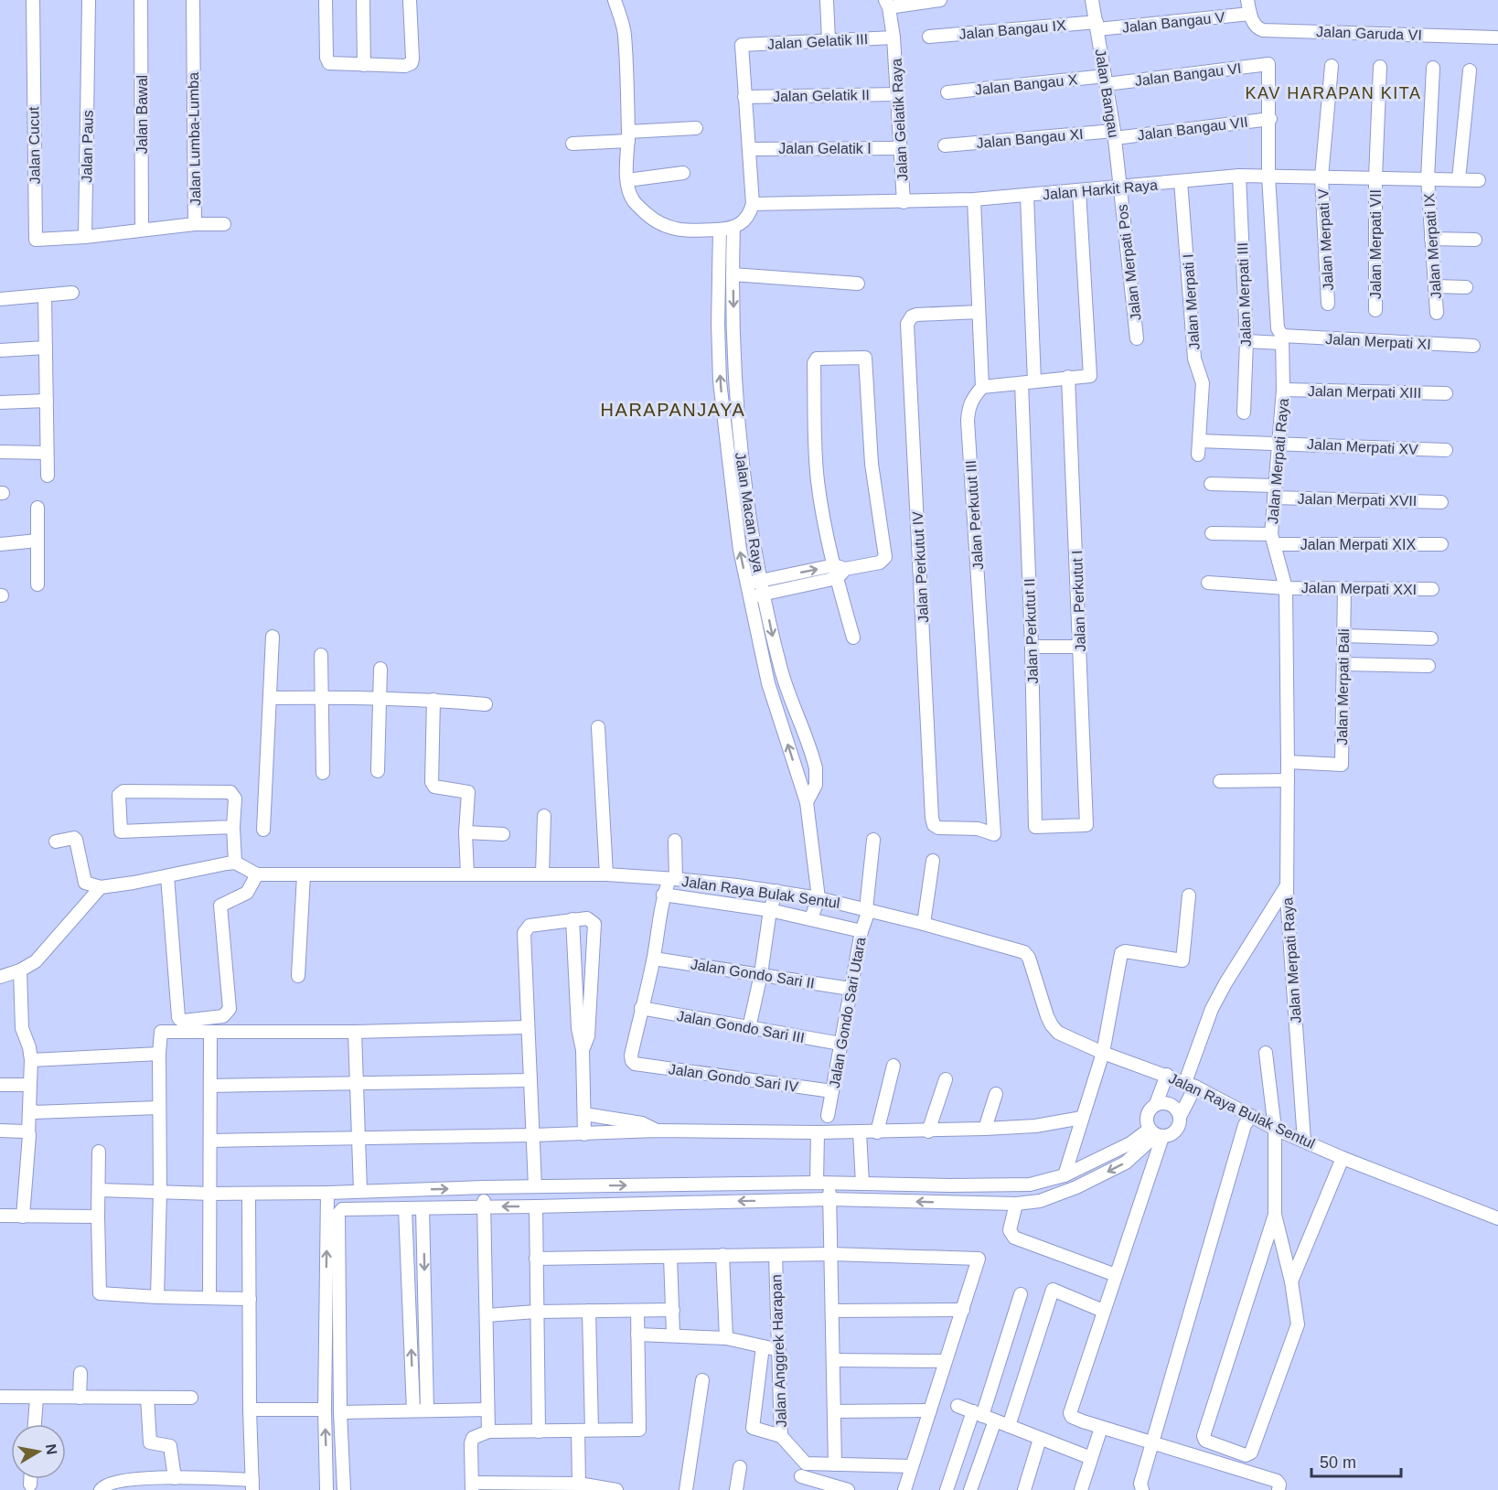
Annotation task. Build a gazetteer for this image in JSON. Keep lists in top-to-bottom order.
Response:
{
  "streets": {
    "street": [
      "Jalan Bangau V",
      "Jalan Bangau IX",
      "Jalan Garuda VI",
      "Jalan Gelatik III",
      "Jalan Bangau VI",
      "Jalan Bangau X",
      "Jalan Bangau",
      "Jalan Gelatik II",
      "Jalan Bawal",
      "Jalan Gelatik Raya",
      "Jalan Bangau VII",
      "Jalan Bangau XI",
      "Jalan Lumba-Lumba",
      "Jalan Cucut",
      "Jalan Paus",
      "Jalan Gelatik I",
      "Jalan Harkit Raya",
      "Jalan Merpati V",
      "Jalan Merpati VII",
      "Jalan Merpati IX",
      "Jalan Merpati Pos",
      "Jalan Merpati III",
      "Jalan Merpati I",
      "Jalan Merpati XI",
      "Jalan Merpati XIII",
      "Jalan Merpati XV",
      "Jalan Merpati Raya",
      "Jalan Merpati XVII",
      "Jalan Macan Raya",
      "Jalan Perkutut III",
      "Jalan Merpati XIX",
      "Jalan Perkutut IV",
      "Jalan Merpati XXI",
      "Jalan Perkutut I",
      "Jalan Perkutut II",
      "Jalan Merpati Bali",
      "Jalan Raya Bulak Sentul",
      "Jalan Gondo Sari II",
      "Jalan Gondo Sari Utara",
      "Jalan Gondo Sari III",
      "Jalan Gondo Sari IV",
      "Jalan Anggrek Harapan"
    ]
  },
  "crossings": [
    ["Jalan Bangau V", "Jalan Bangau IX"],
    ["Jalan Bangau V", "Jalan Garuda VI"],
    ["Jalan Bangau V", "Jalan Bangau"],
    ["Jalan Bangau IX", "Jalan Bangau"],
    ["Jalan Gelatik III", "Jalan Gelatik II"],
    ["Jalan Gelatik III", "Jalan Gelatik Raya"],
    ["Jalan Bangau VI", "Jalan Bangau X"],
    ["Jalan Bangau VI", "Jalan Bangau"],
    ["Jalan Bangau VI", "Jalan Merpati Raya"],
    ["Jalan Bangau X", "Jalan Bangau"],
    ["Jalan Bangau", "Jalan Bangau VII"],
    ["Jalan Bangau", "Jalan Bangau XI"],
    ["Jalan Bangau", "Jalan Harkit Raya"],
    ["Jalan Bangau", "Jalan Merpati Pos"],
    ["Jalan Gelatik II", "Jalan Gelatik Raya"],
    ["Jalan Bawal", "Jalan Lumba-Lumba"],
    ["Jalan Gelatik Raya", "Jalan Gelatik I"],
    ["Jalan Gelatik Raya", "Jalan Harkit Raya"],
    ["Jalan Bangau VII", "Jalan Bangau XI"],
    ["Jalan Bangau VII", "Jalan Merpati Raya"],
    ["Jalan Cucut", "Jalan Paus"],
    ["Jalan Harkit Raya", "Jalan Merpati V"],
    ["Jalan Harkit Raya", "Jalan Merpati VII"],
    ["Jalan Harkit Raya", "Jalan Merpati IX"],
    ["Jalan Harkit Raya", "Jalan Merpati Pos"],
    ["Jalan Harkit Raya", "Jalan Merpati III"],
    ["Jalan Harkit Raya", "Jalan Merpati I"],
    ["Jalan Harkit Raya", "Jalan Merpati Raya"],
    ["Jalan Harkit Raya", "Jalan Perkutut II"],
    ["Jalan Merpati III", "Jalan Merpati XI"],
    ["Jalan Merpati I", "Jalan Merpati XV"],
    ["Jalan Merpati XI", "Jalan Merpati Raya"],
    ["Jalan Merpati XIII", "Jalan Merpati Raya"],
    ["Jalan Merpati XV", "Jalan Merpati Raya"],
    ["Jalan Merpati Raya", "Jalan Merpati XVII"],
    ["Jalan Merpati Raya", "Jalan Merpati XIX"],
    ["Jalan Merpati Raya", "Jalan Merpati XXI"],
    ["Jalan Merpati Raya", "Jalan Merpati Bali"],
    ["Jalan Merpati Raya", "Jalan Raya Bulak Sentul"],
    ["Jalan Macan Raya", "Jalan Raya Bulak Sentul"],
    ["Jalan Perkutut III", "Jalan Perkutut IV"],
    ["Jalan Merpati XXI", "Jalan Merpati Bali"],
    ["Jalan Perkutut I", "Jalan Perkutut II"],
    ["Jalan Raya Bulak Sentul", "Jalan Gondo Sari Utara"],
    ["Jalan Gondo Sari II", "Jalan Gondo Sari Utara"],
    ["Jalan Gondo Sari Utara", "Jalan Gondo Sari III"],
    ["Jalan Gondo Sari Utara", "Jalan Gondo Sari IV"],
    ["Jalan Gondo Sari III", "Jalan Gondo Sari IV"]
  ],
  "districts": ["KAV HARAPAN KITA", "HARAPANJAYA"],
  "scale_bar": "50 m",
  "north": "right"
}
